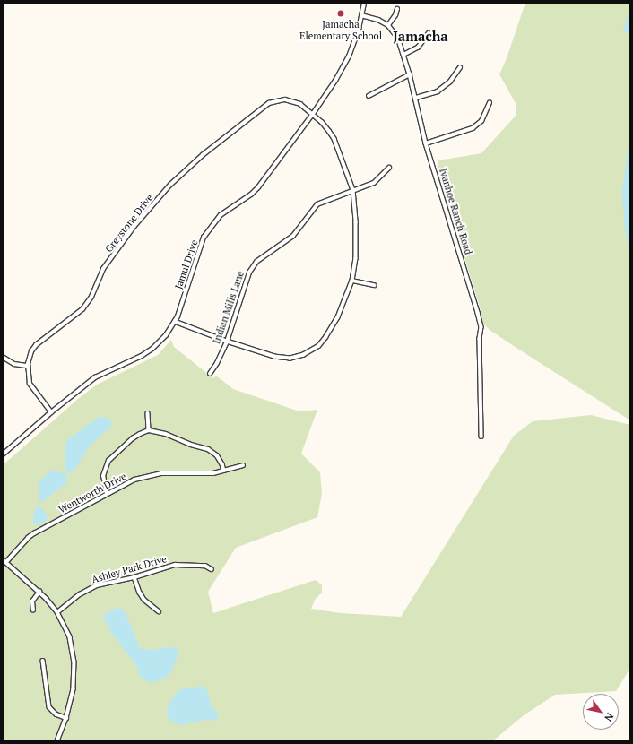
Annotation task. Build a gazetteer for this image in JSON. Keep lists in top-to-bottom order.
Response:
{
  "streets": {
    "street": [
      "Ivanhoe Ranch Road",
      "Greystone Drive",
      "Jamul Drive",
      "Indian Mills Lane",
      "Wentworth Drive",
      "Ashley Park Drive"
    ]
  },
  "crossings": [
    ["Greystone Drive", "Jamul Drive"],
    ["Greystone Drive", "Indian Mills Lane"]
  ],
  "districts": ["Jamacha"],
  "places": ["Jamacha Elementary School"],
  "north": "bottom right"
}
